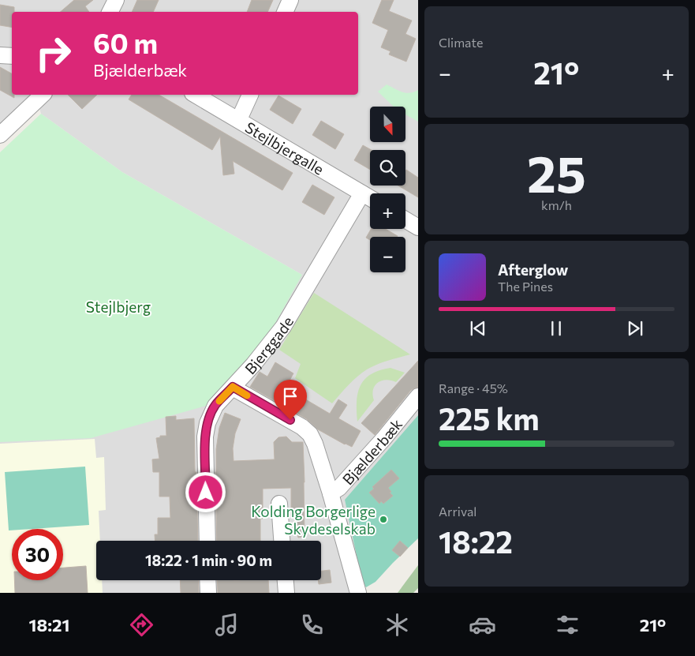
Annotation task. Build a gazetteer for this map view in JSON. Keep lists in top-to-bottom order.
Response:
{
  "streets": {
    "street": ["Stejlbjergalle", "Bjerggade", "Bjælderbæk"]
  },
  "crossings": [
    ["Stejlbjergalle", "Bjerggade"],
    ["Bjerggade", "Bjælderbæk"]
  ],
  "parks": ["Stejlbjerg"],
  "places": ["Kolding Borgerlige Skydeselskab"],
  "north": "bottom",
  "page": {
    "tile": [
      "Climate",
      ["25", "km/h"],
      ["Range · 45%", "225 km"],
      ["Arrival", "18:22"]
    ],
    "turn": ["60 m", "Bjælderbæk"],
    "heat": ["−", "21°", "+"],
    "map_buttons": ["+", "−"],
    "song": ["Afterglow", "The Pines"],
    "limit": "30",
    "trip": "18:22 · 1 min · 90 m",
    "tabs": ["18:21", "21°"]
  }
}
